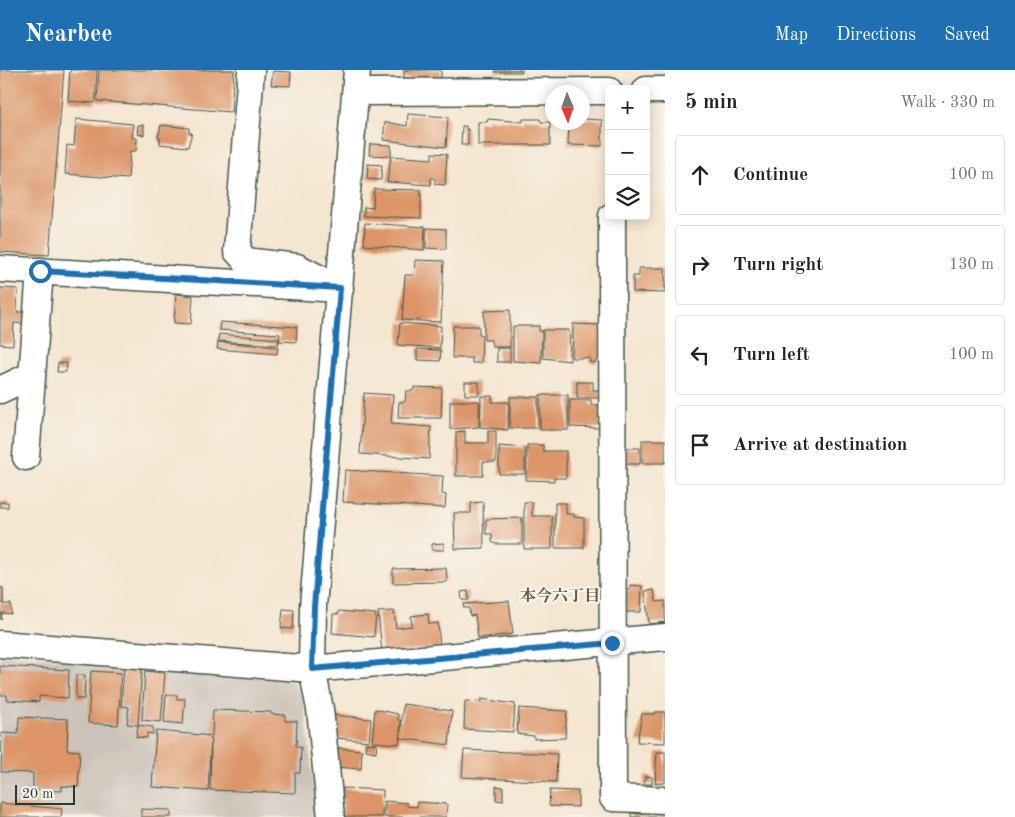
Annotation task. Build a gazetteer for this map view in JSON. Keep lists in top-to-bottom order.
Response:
{
  "districts": ["本今六丁目"],
  "scale_bar": "20 m",
  "north": "bottom",
  "page": {
    "header": "Nearbee",
    "nav": ["Map", "Directions", "Saved"],
    "heading": ["5 min", "Walk · 330 m"],
    "map_buttons": ["+", "−"],
    "list": [
      ["Continue", "100 m"],
      ["Turn right", "130 m"],
      ["Turn left", "100 m"],
      "Arrive at destination"
    ],
    "scale": "20 m"
  }
}
